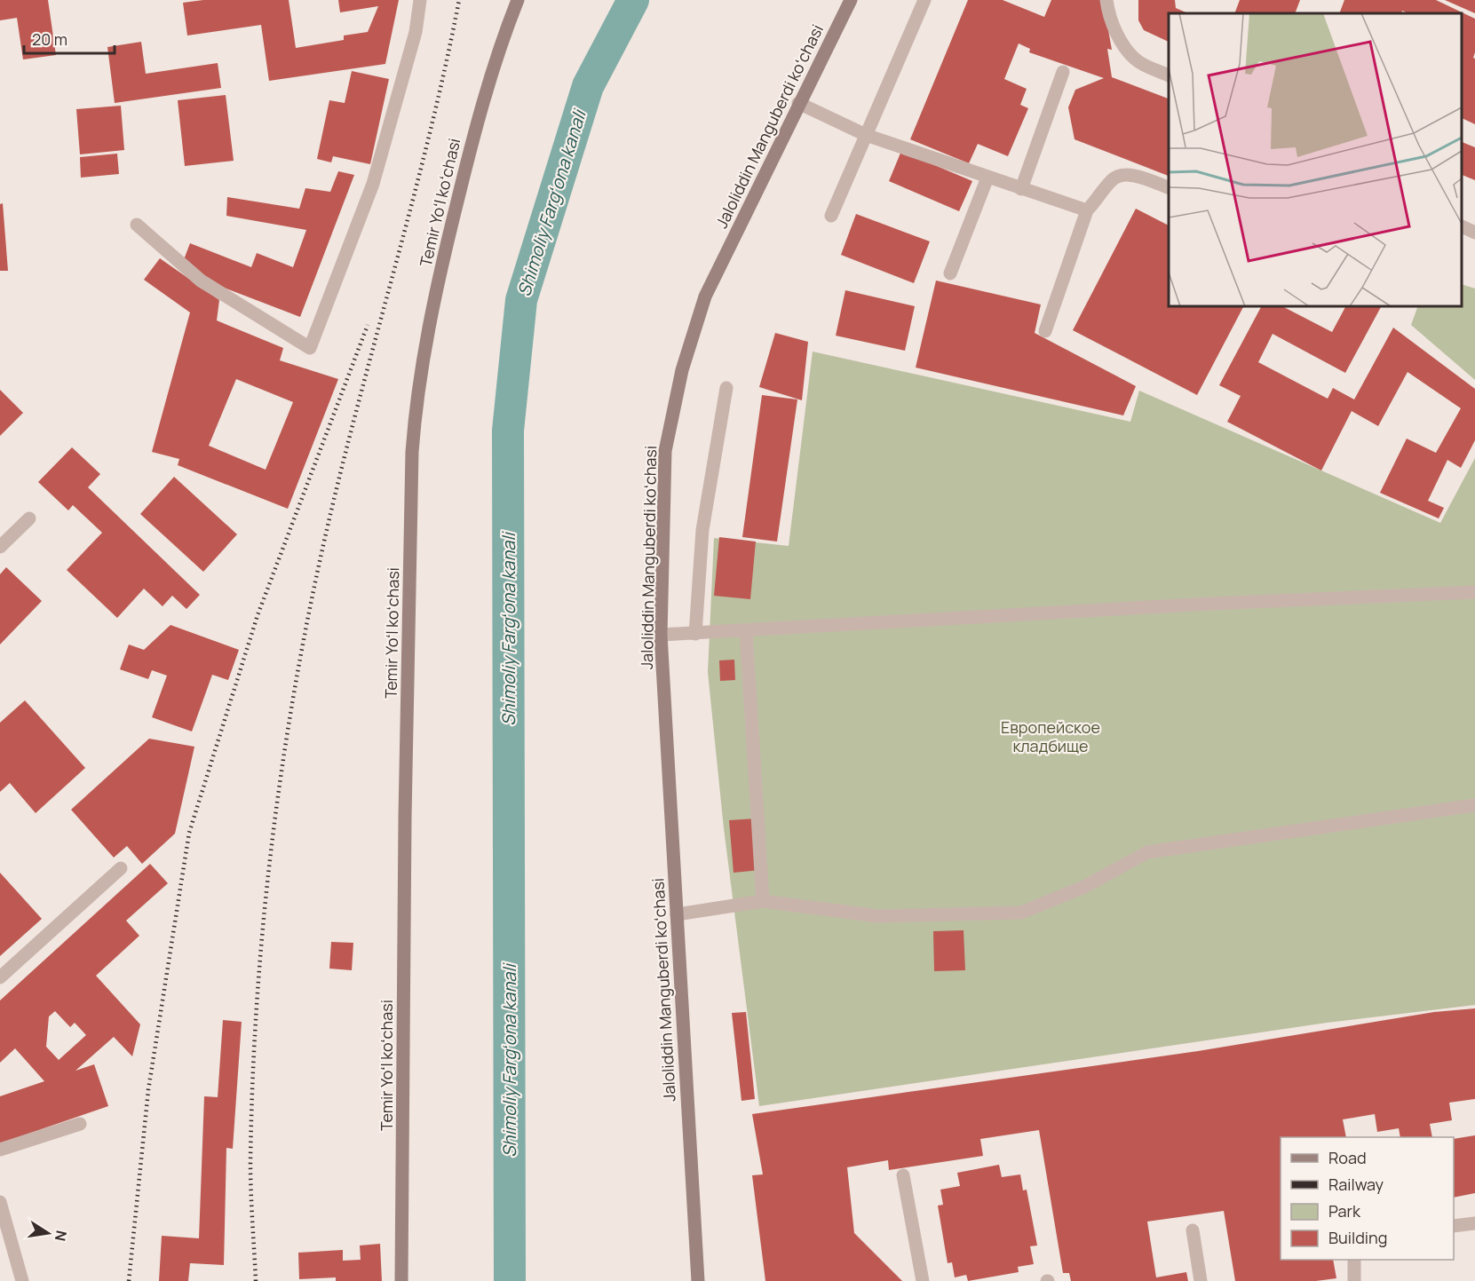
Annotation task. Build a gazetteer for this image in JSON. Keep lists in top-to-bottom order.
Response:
{
  "streets": {
    "main road": ["Jaloliddin Manguberdi koʻchasi", "Temir Yoʻl koʻchasi"]
  },
  "water": ["Shimoliy Fargʻona kanali"],
  "parks": ["Европейское кладбище"],
  "legend": [
    "Road",
    "Railway",
    "Park",
    "Building"
  ],
  "scale_bar": "20 m",
  "north": "right"
}
